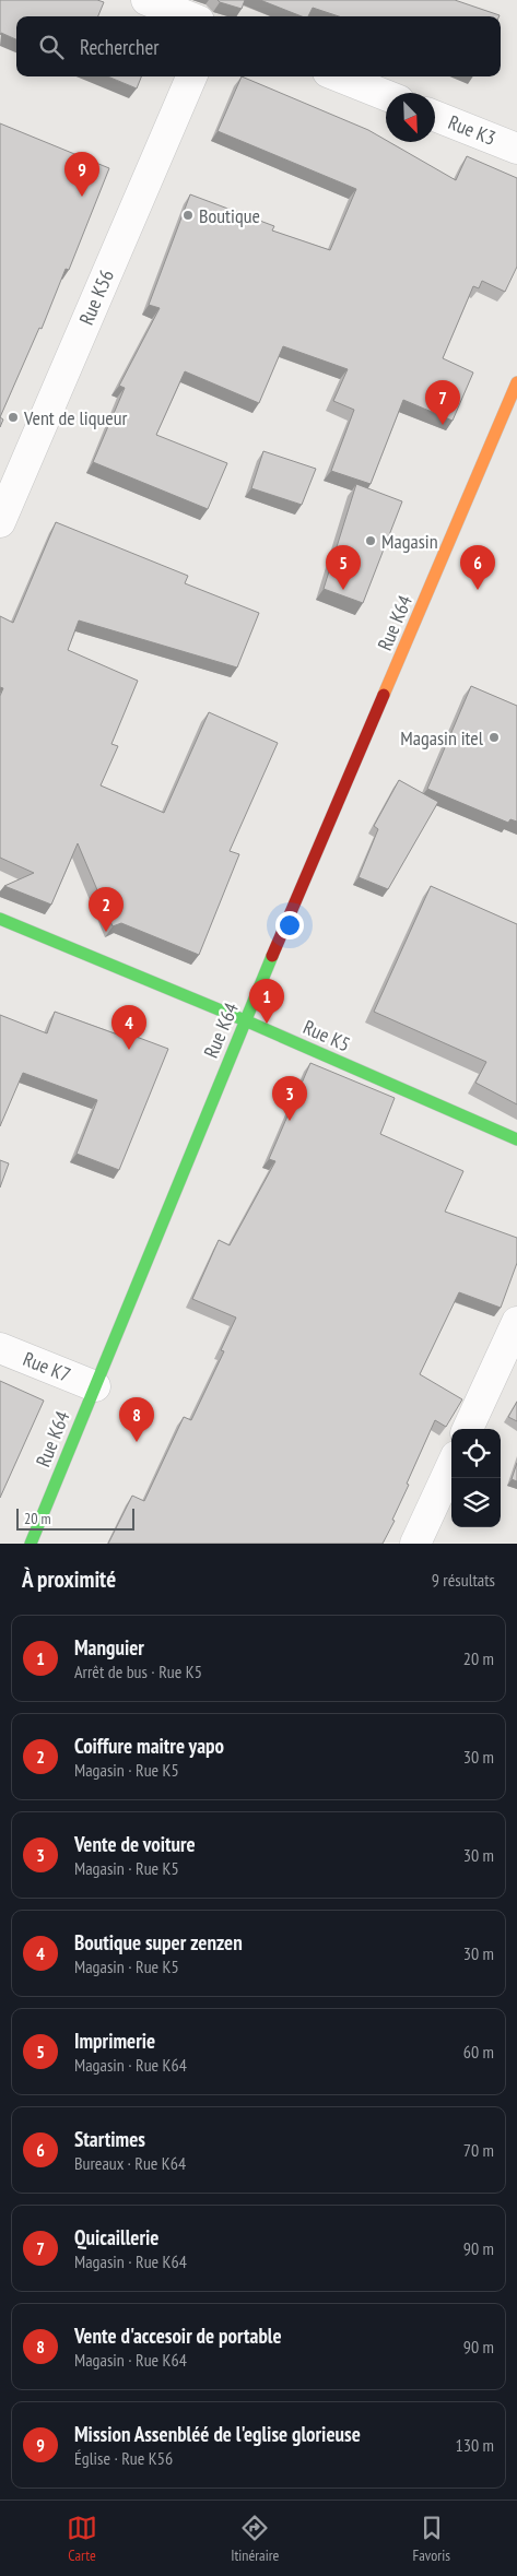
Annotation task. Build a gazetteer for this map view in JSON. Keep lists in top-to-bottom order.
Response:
{
  "streets": {
    "street": [
      "Rue K3",
      "Rue K56",
      "Rue K64",
      "Rue K5",
      "Rue K7"
    ]
  },
  "crossings": [
    ["Rue K64", "Rue K5"],
    ["Rue K64", "Rue K7"]
  ],
  "places": [
    "Boutique",
    "Vent de liqueur",
    "Magasin",
    "Magasin itel"
  ],
  "scale_bar": "20 m",
  "north": "bottom right",
  "page": {
    "search": "Rechercher",
    "pins": [
      "9",
      "7",
      "5",
      "6",
      "2",
      "1",
      "4",
      "3",
      "8"
    ],
    "scale": "20 m",
    "heading": ["À proximité", "9 résultats"],
    "list": [
      {
        "mark": "1",
        "name": "Manguier",
        "note": "Arrêt de bus · Rue K5",
        "value": "20 m"
      },
      {
        "mark": "2",
        "name": "Coiffure maitre yapo",
        "note": "Magasin · Rue K5",
        "value": "30 m"
      },
      {
        "mark": "3",
        "name": "Vente de voiture",
        "note": "Magasin · Rue K5",
        "value": "30 m"
      },
      {
        "mark": "4",
        "name": "Boutique super zenzen",
        "note": "Magasin · Rue K5",
        "value": "30 m"
      },
      {
        "mark": "5",
        "name": "Imprimerie",
        "note": "Magasin · Rue K64",
        "value": "60 m"
      },
      {
        "mark": "6",
        "name": "Startimes",
        "note": "Bureaux · Rue K64",
        "value": "70 m"
      },
      {
        "mark": "7",
        "name": "Quicaillerie",
        "note": "Magasin · Rue K64",
        "value": "90 m"
      },
      {
        "mark": "8",
        "name": "Vente d'accesoir de portable",
        "note": "Magasin · Rue K64",
        "value": "90 m"
      },
      {
        "mark": "9",
        "name": "Mission Assenbléé de l'eglise glorieuse",
        "note": "Église · Rue K56",
        "value": "130 m"
      }
    ],
    "nav": ["Carte", "Itinéraire", "Favoris"]
  }
}
